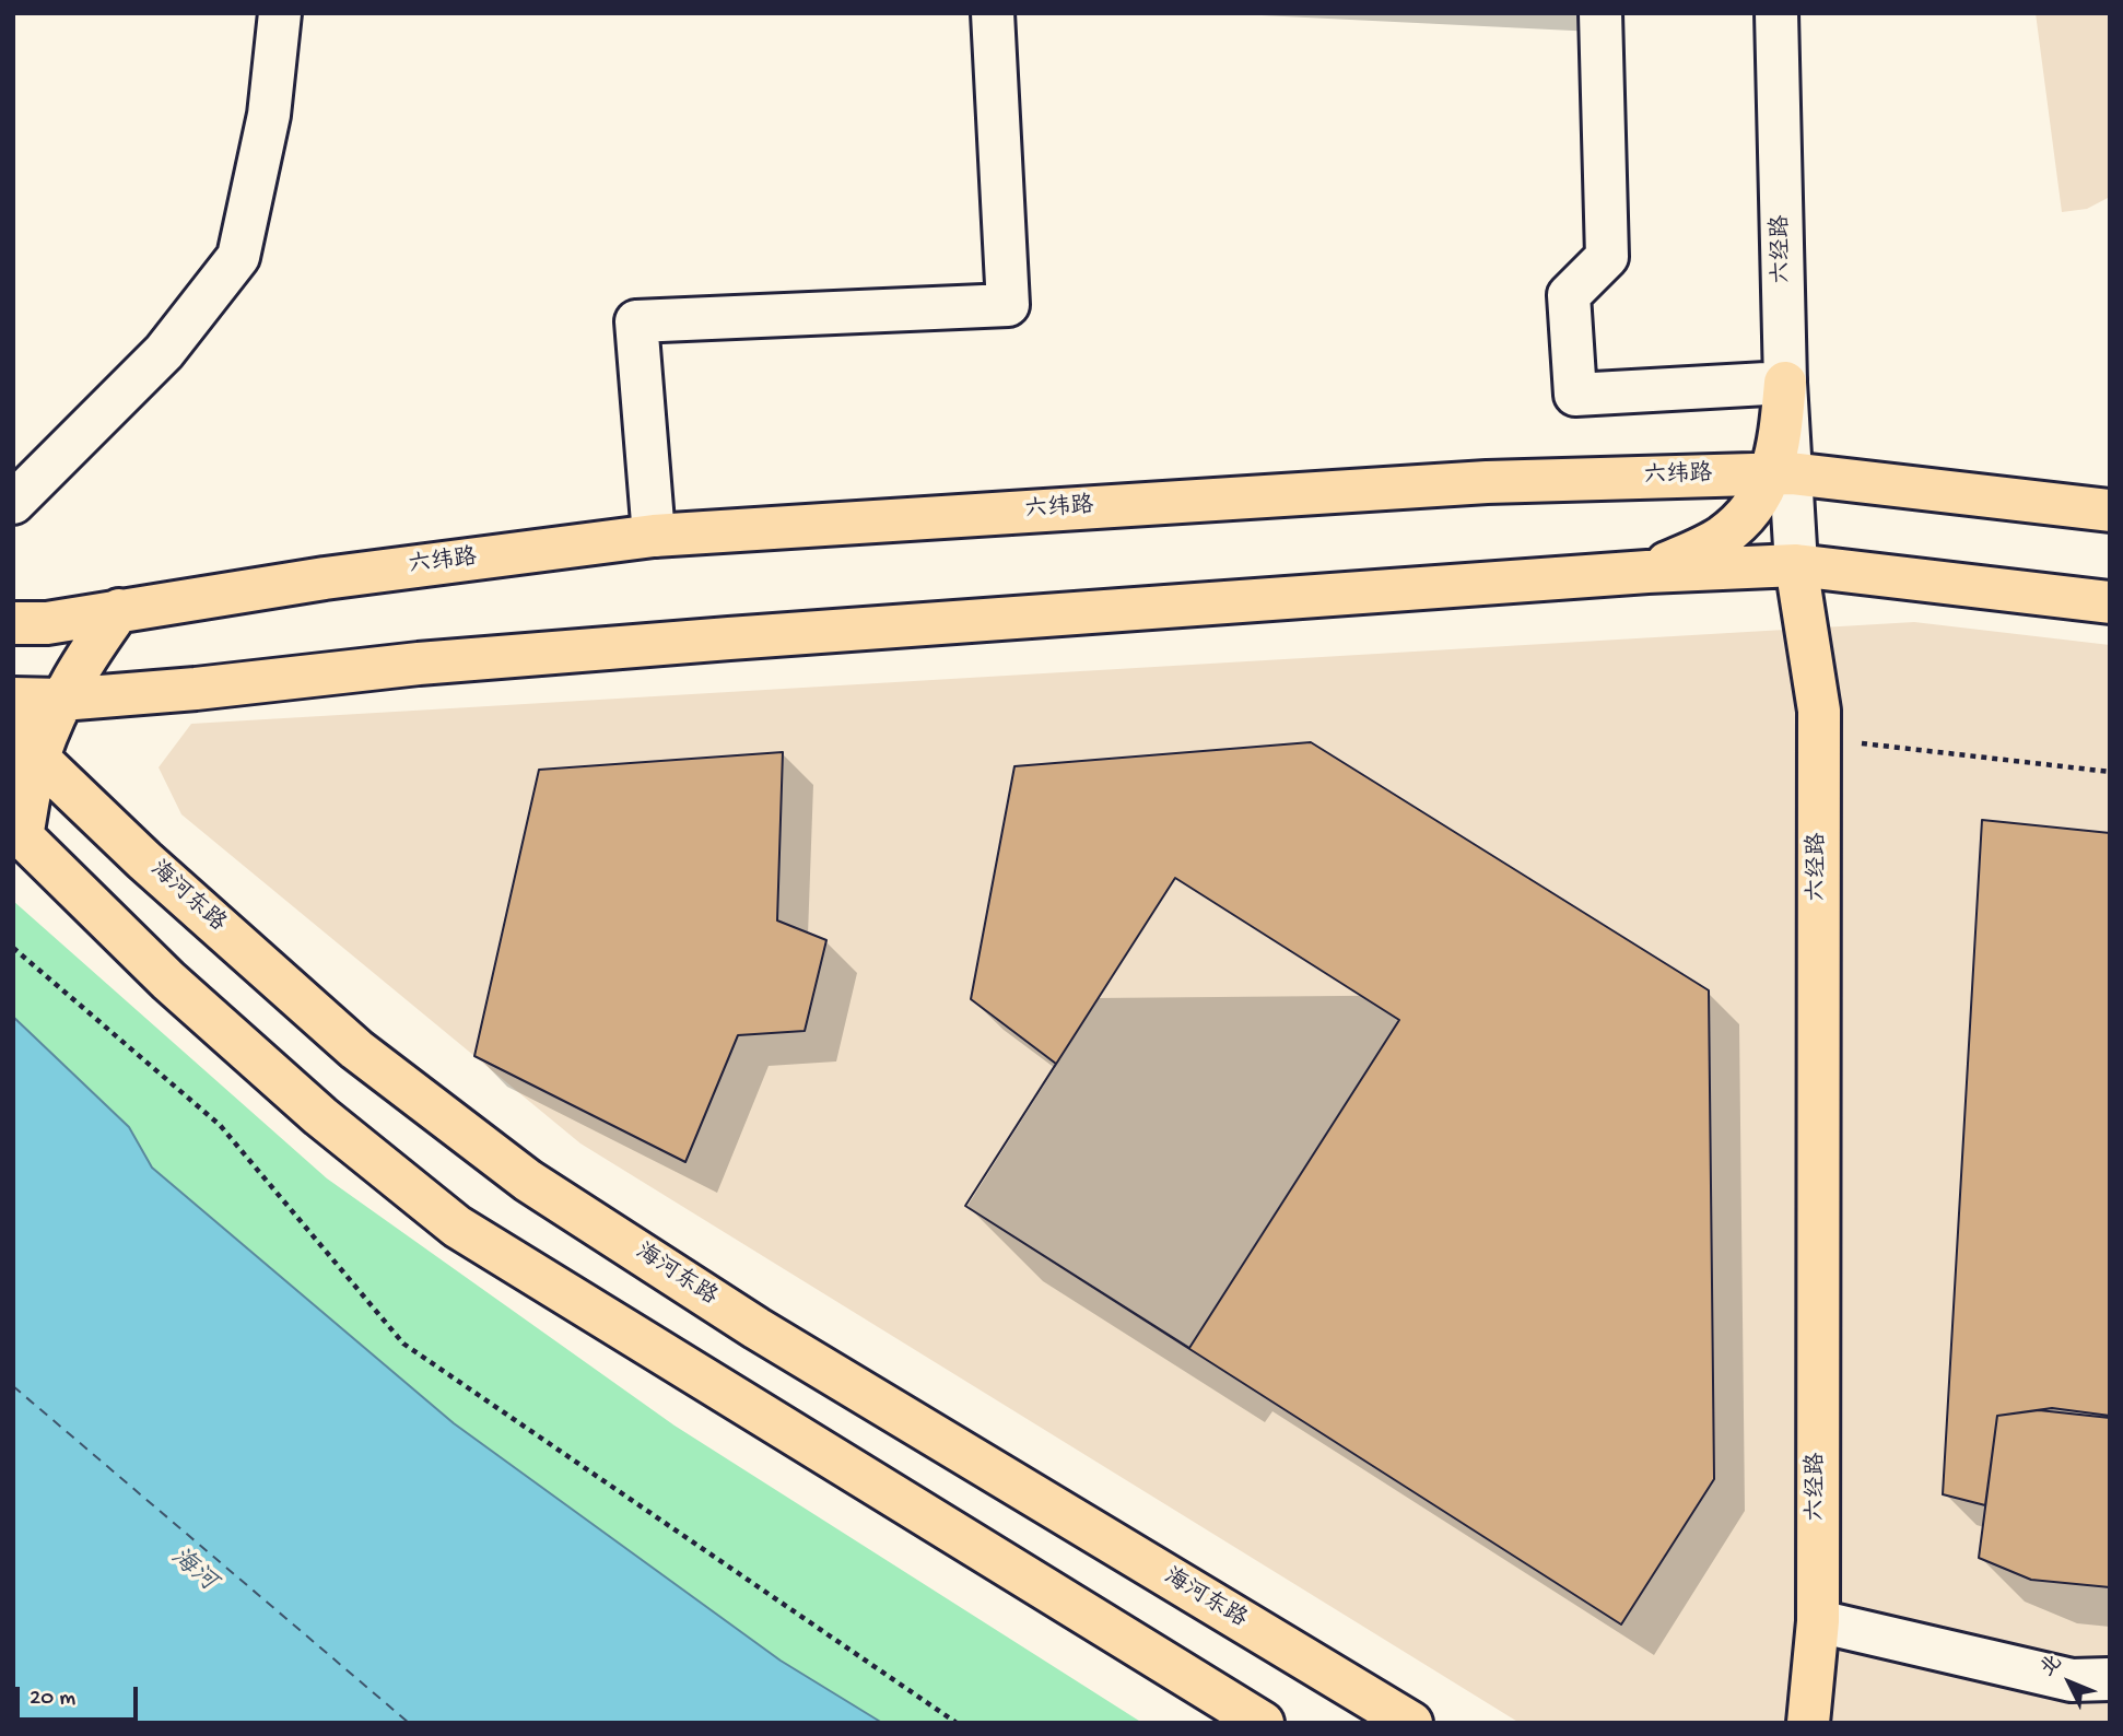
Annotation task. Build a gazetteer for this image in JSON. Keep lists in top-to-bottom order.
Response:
{
  "streets": {
    "main road": ["六经路", "六纬路", "海河东路"]
  },
  "crossings": [
    ["六经路", "六纬路"]
  ],
  "water": ["海河"],
  "scale_bar": "20 m",
  "north": "top left"
}
